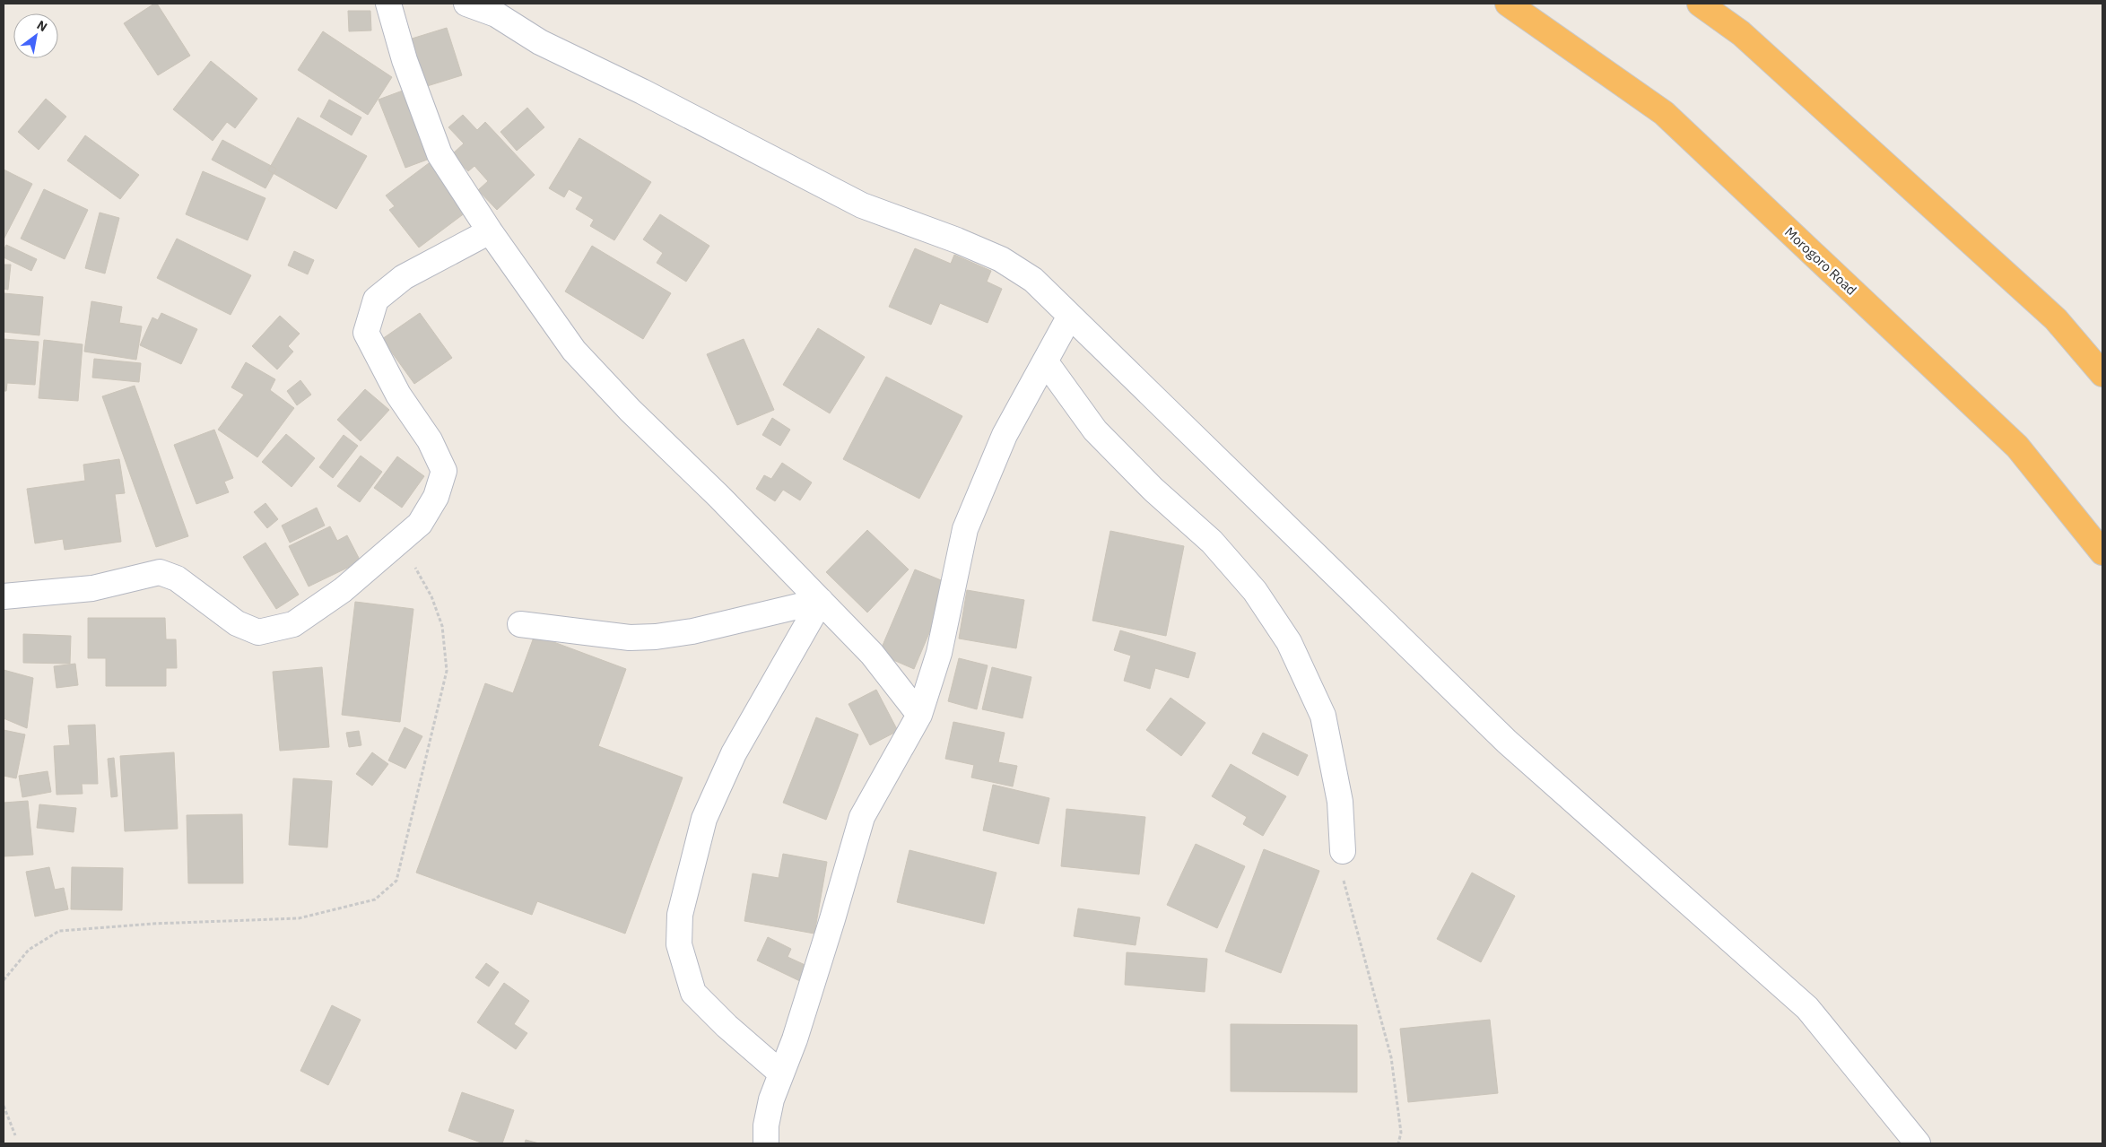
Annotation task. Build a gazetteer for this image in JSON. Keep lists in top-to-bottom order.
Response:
{
  "streets": {
    "highway": ["Morogoro Road"]
  },
  "north": "top right"
}
